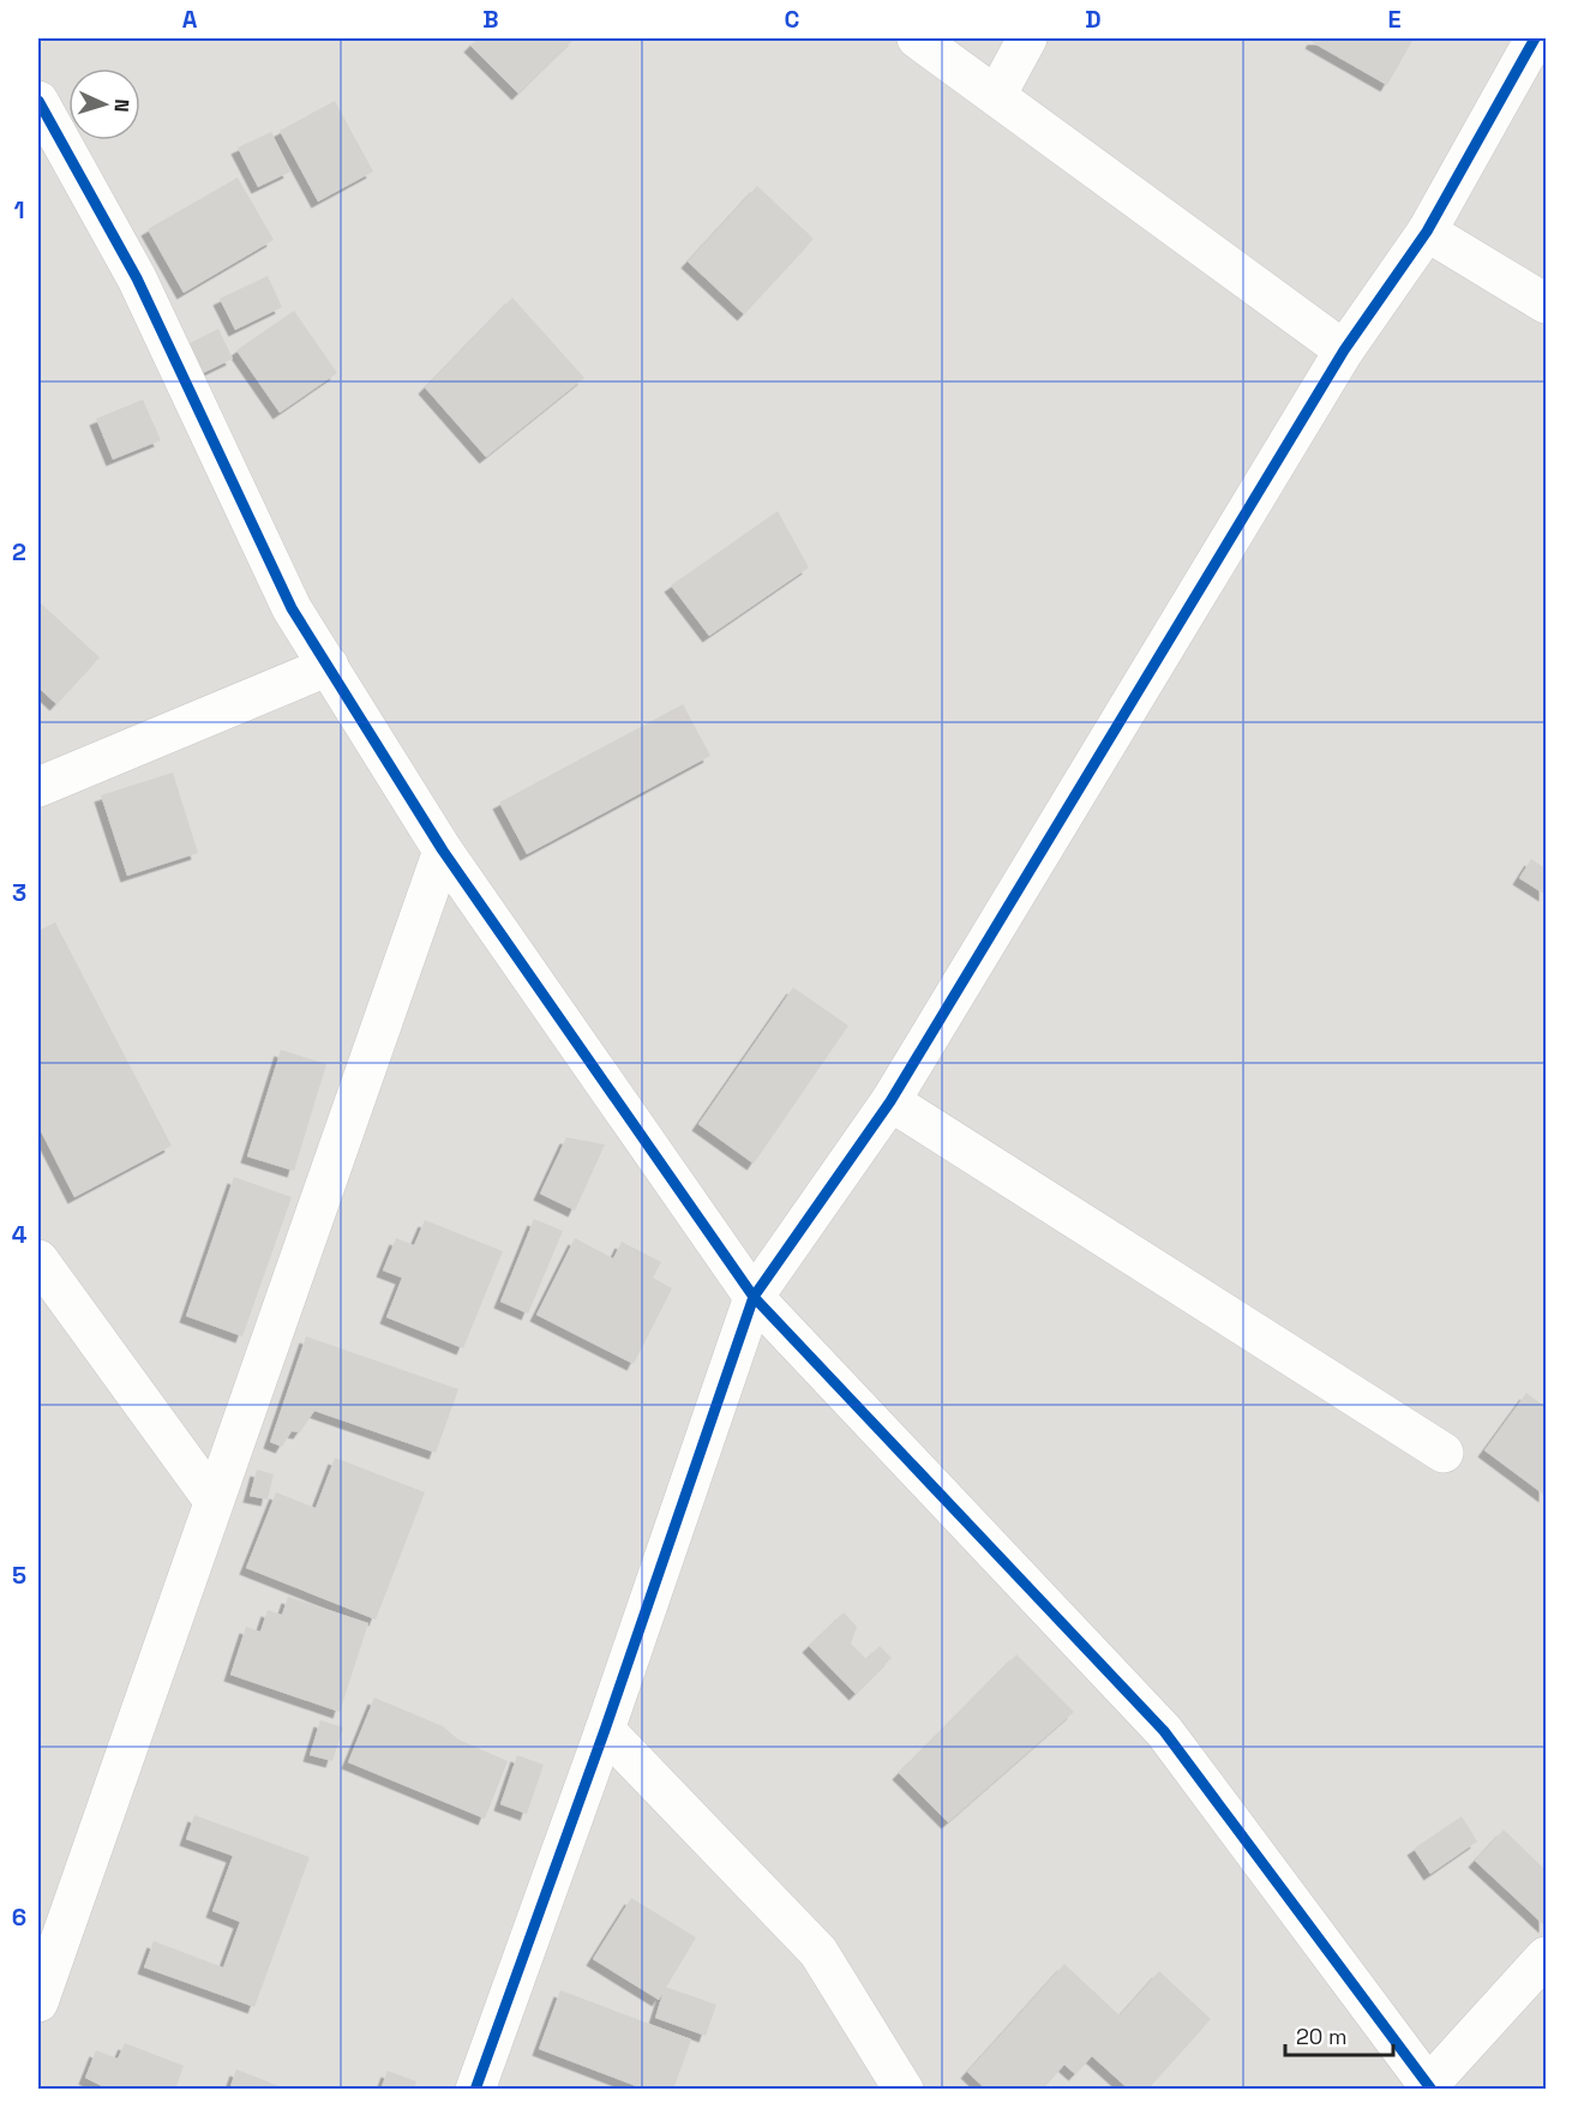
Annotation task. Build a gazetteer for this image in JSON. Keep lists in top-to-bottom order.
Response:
{
  "scale_bar": "20 m",
  "north": "right",
  "grid": {
    "columns": [
      "A",
      "B",
      "C",
      "D",
      "E"
    ],
    "rows": [
      "1",
      "2",
      "3",
      "4",
      "5",
      "6"
    ]
  }
}
